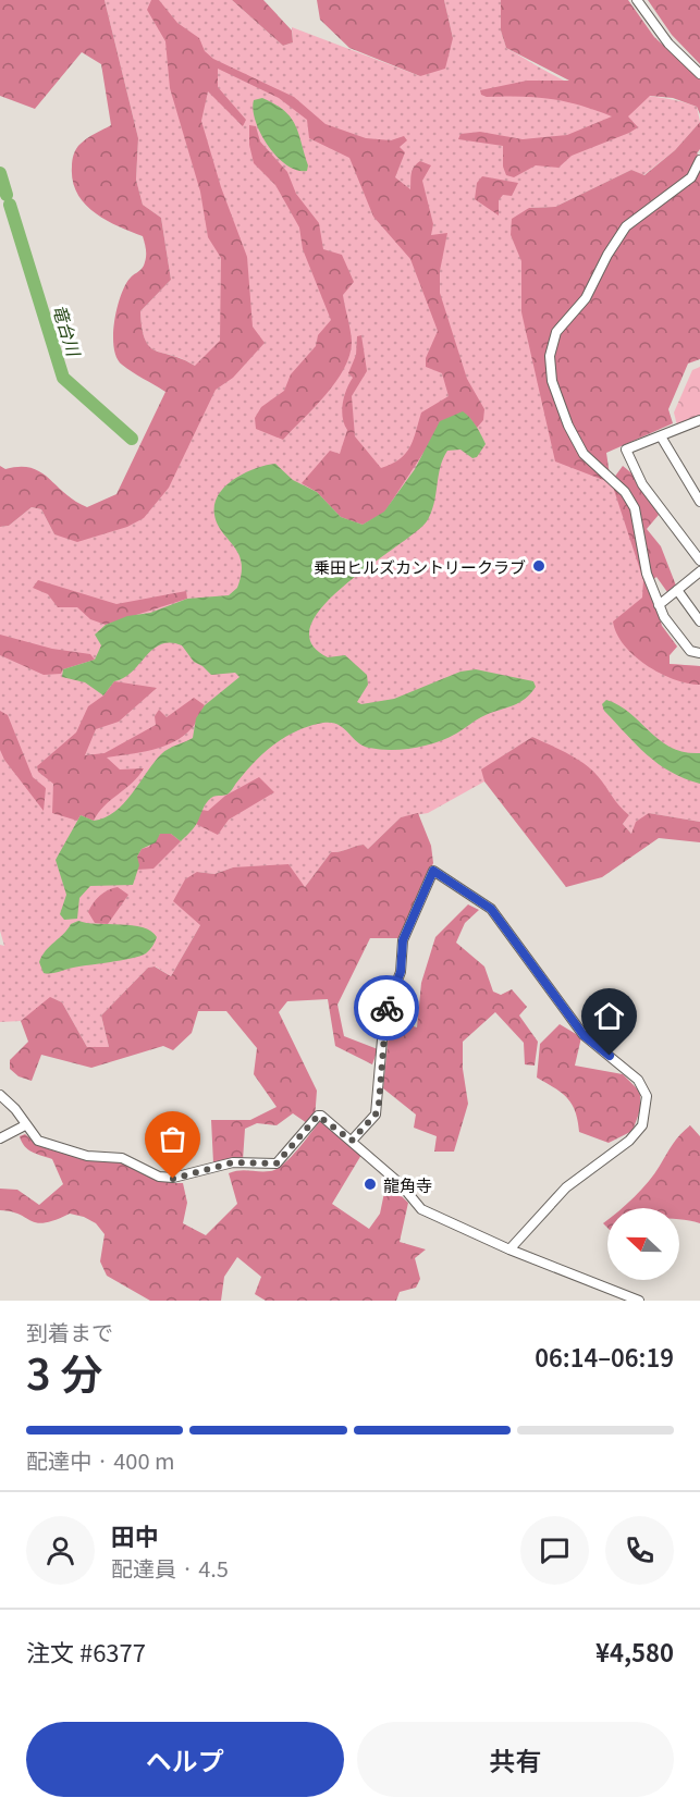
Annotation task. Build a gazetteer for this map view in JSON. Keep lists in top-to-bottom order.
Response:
{
  "water": ["竜台川"],
  "places": ["乗田ヒルズカントリークラブ", "龍角寺"],
  "north": "left",
  "page": {
    "heading": ["3 分", "到着まで", "06:14–06:19"],
    "panel": [
      "田中",
      "配達員 · 4.5",
      "注文 #6377",
      "¥4,580"
    ],
    "bar": "配達中 · 400 m",
    "buttons": ["ヘルプ", "共有"]
  }
}
